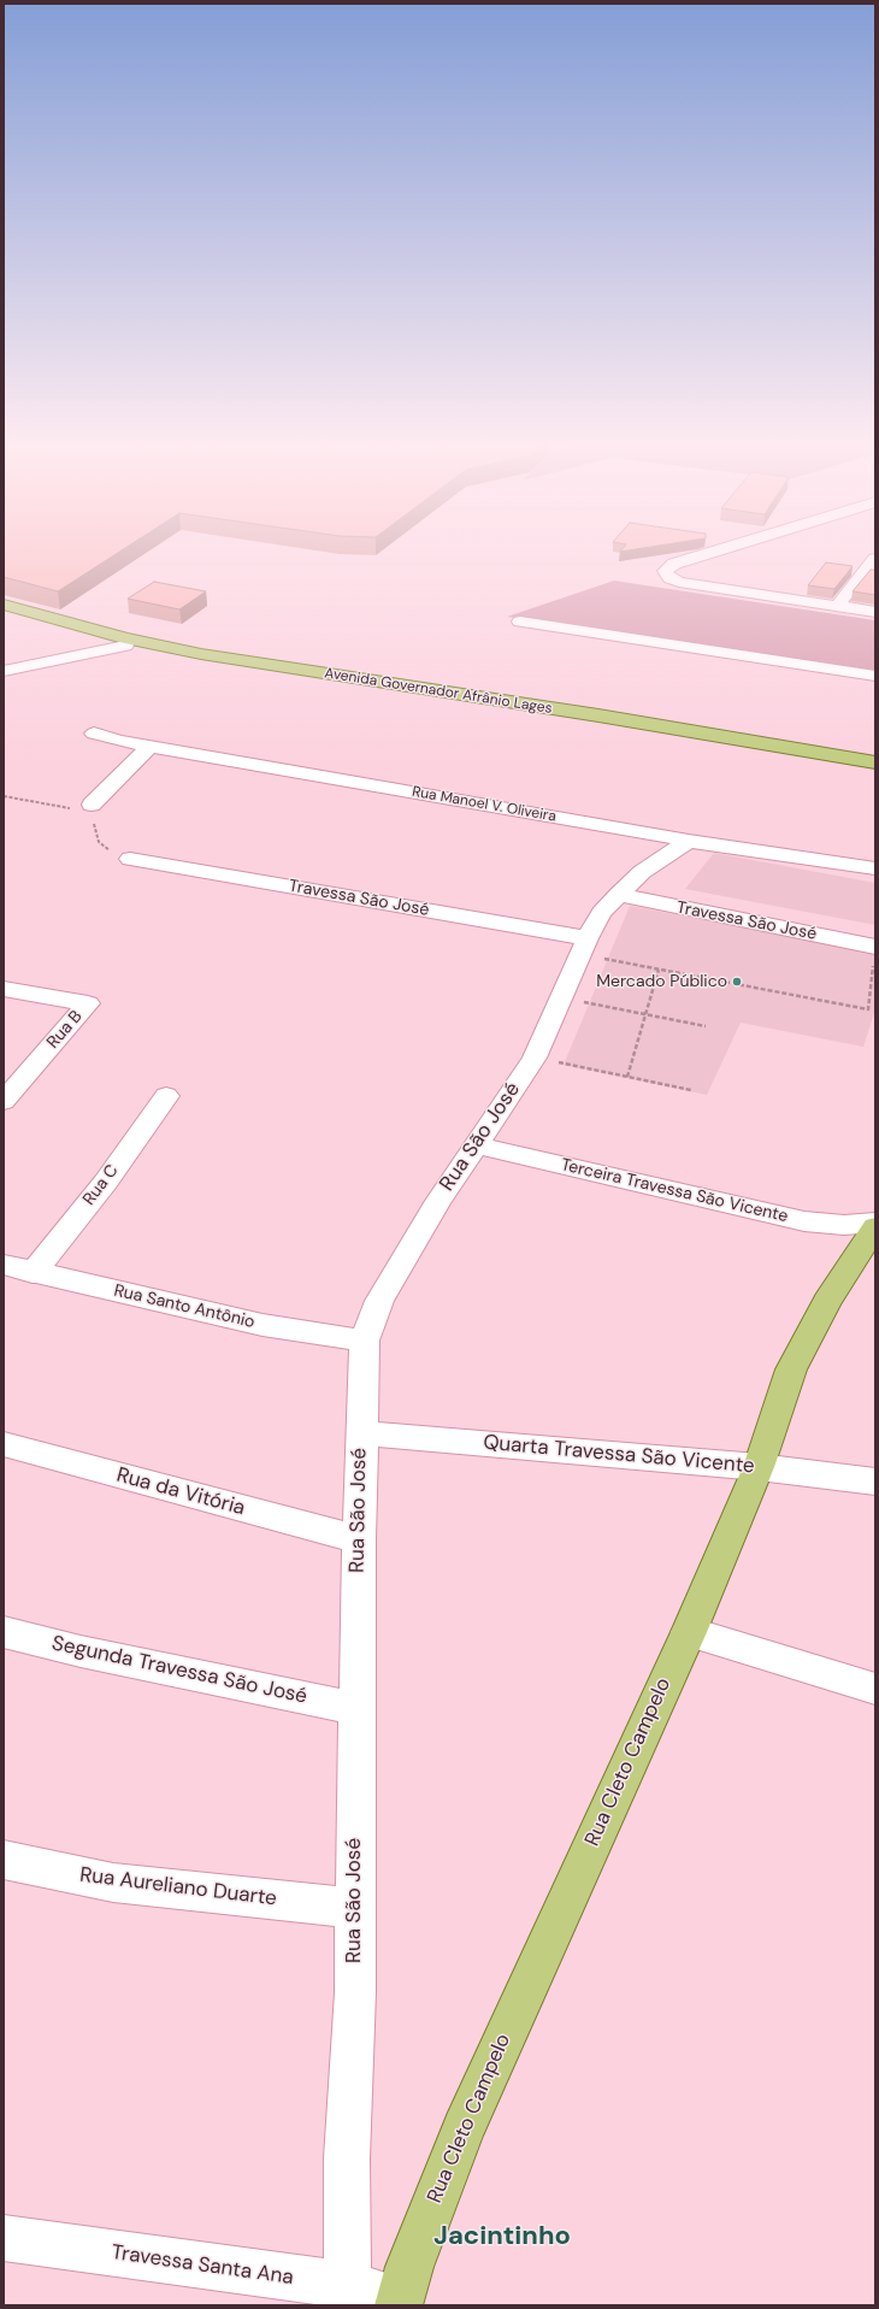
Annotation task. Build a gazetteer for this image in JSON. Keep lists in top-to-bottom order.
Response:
{
  "streets": {
    "main road": ["Avenida Governador Afrânio Lages", "Rua Cleto Campelo"],
    "street": [
      "Rua Manoel V. Oliveira",
      "Travessa São José",
      "Rua B",
      "Rua São José",
      "Rua C",
      "Terceira Travessa São Vicente",
      "Rua Santo Antônio",
      "Quarta Travessa São Vicente",
      "Rua da Vitória",
      "Segunda Travessa São José",
      "Rua Aureliano Duarte",
      "Travessa Santa Ana"
    ]
  },
  "crossings": [
    ["Rua Manoel V. Oliveira", "Rua São José"],
    ["Travessa São José", "Rua São José"],
    ["Rua São José", "Terceira Travessa São Vicente"],
    ["Rua São José", "Rua Santo Antônio"],
    ["Rua São José", "Quarta Travessa São Vicente"],
    ["Rua São José", "Rua da Vitória"],
    ["Rua São José", "Segunda Travessa São José"],
    ["Rua São José", "Rua Aureliano Duarte"],
    ["Rua São José", "Travessa Santa Ana"],
    ["Rua C", "Rua Santo Antônio"],
    ["Quarta Travessa São Vicente", "Rua Cleto Campelo"],
    ["Rua Cleto Campelo", "Travessa Santa Ana"]
  ],
  "districts": ["Jacintinho"],
  "places": ["Mercado Público"]
}
